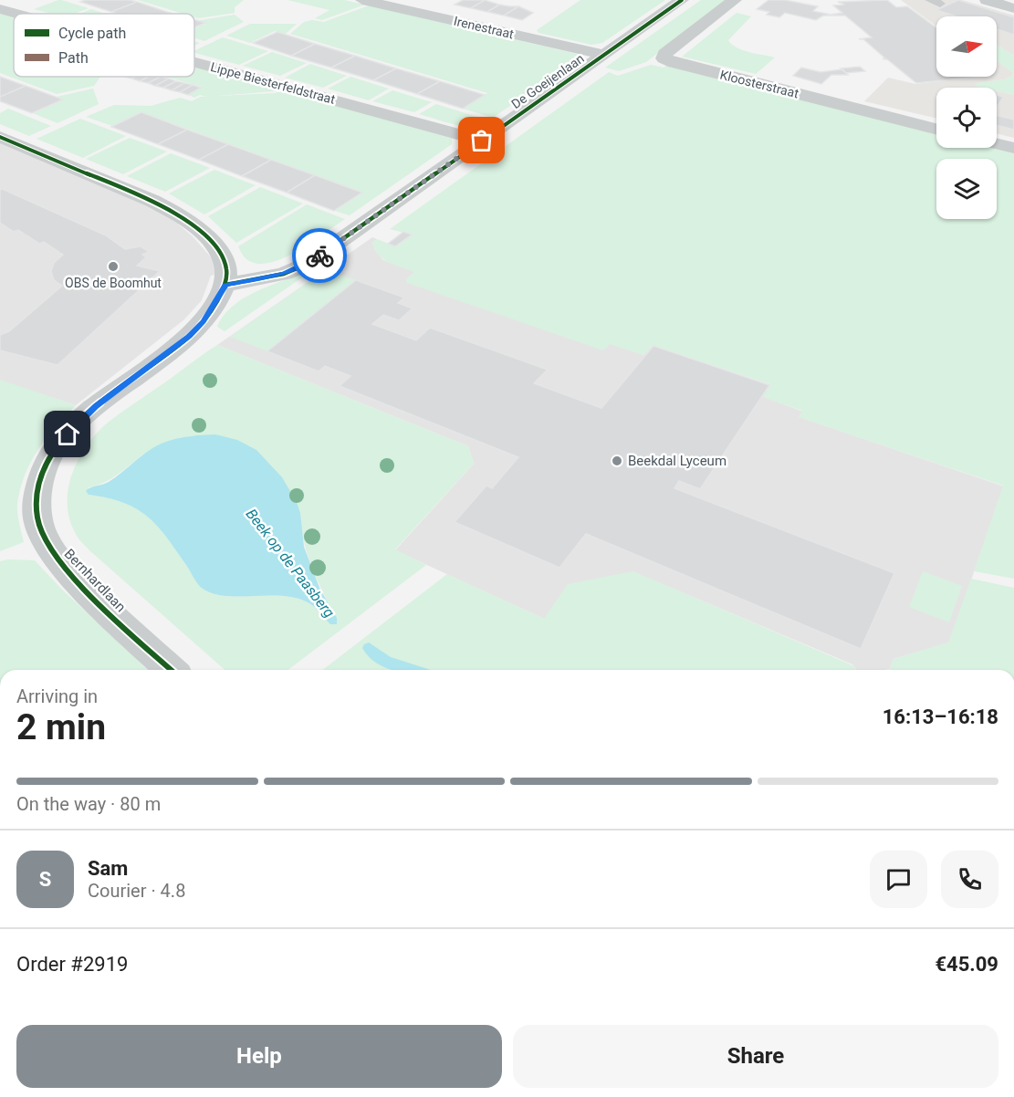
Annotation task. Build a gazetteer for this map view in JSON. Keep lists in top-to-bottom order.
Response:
{
  "streets": {
    "street": [
      "Irenestraat",
      "De Goeijenlaan",
      "Lippe Biesterfeldstraat",
      "Kloosterstraat",
      "Bernhardlaan"
    ]
  },
  "crossings": [
    ["Irenestraat", "De Goeijenlaan"],
    ["De Goeijenlaan", "Lippe Biesterfeldstraat"],
    ["De Goeijenlaan", "Bernhardlaan"]
  ],
  "water": ["Beek op de Paasberg"],
  "places": ["OBS de Boomhut", "Beekdal Lyceum"],
  "legend": ["Cycle path", "Path"],
  "north": "right",
  "page": {
    "heading": ["2 min", "Arriving in", "16:13–16:18"],
    "panel": [
      "Sam",
      "Courier · 4.8",
      "Order #2919",
      "€45.09"
    ],
    "bar": "On the way · 80 m",
    "round": "S",
    "buttons": ["Help", "Share"]
  }
}
